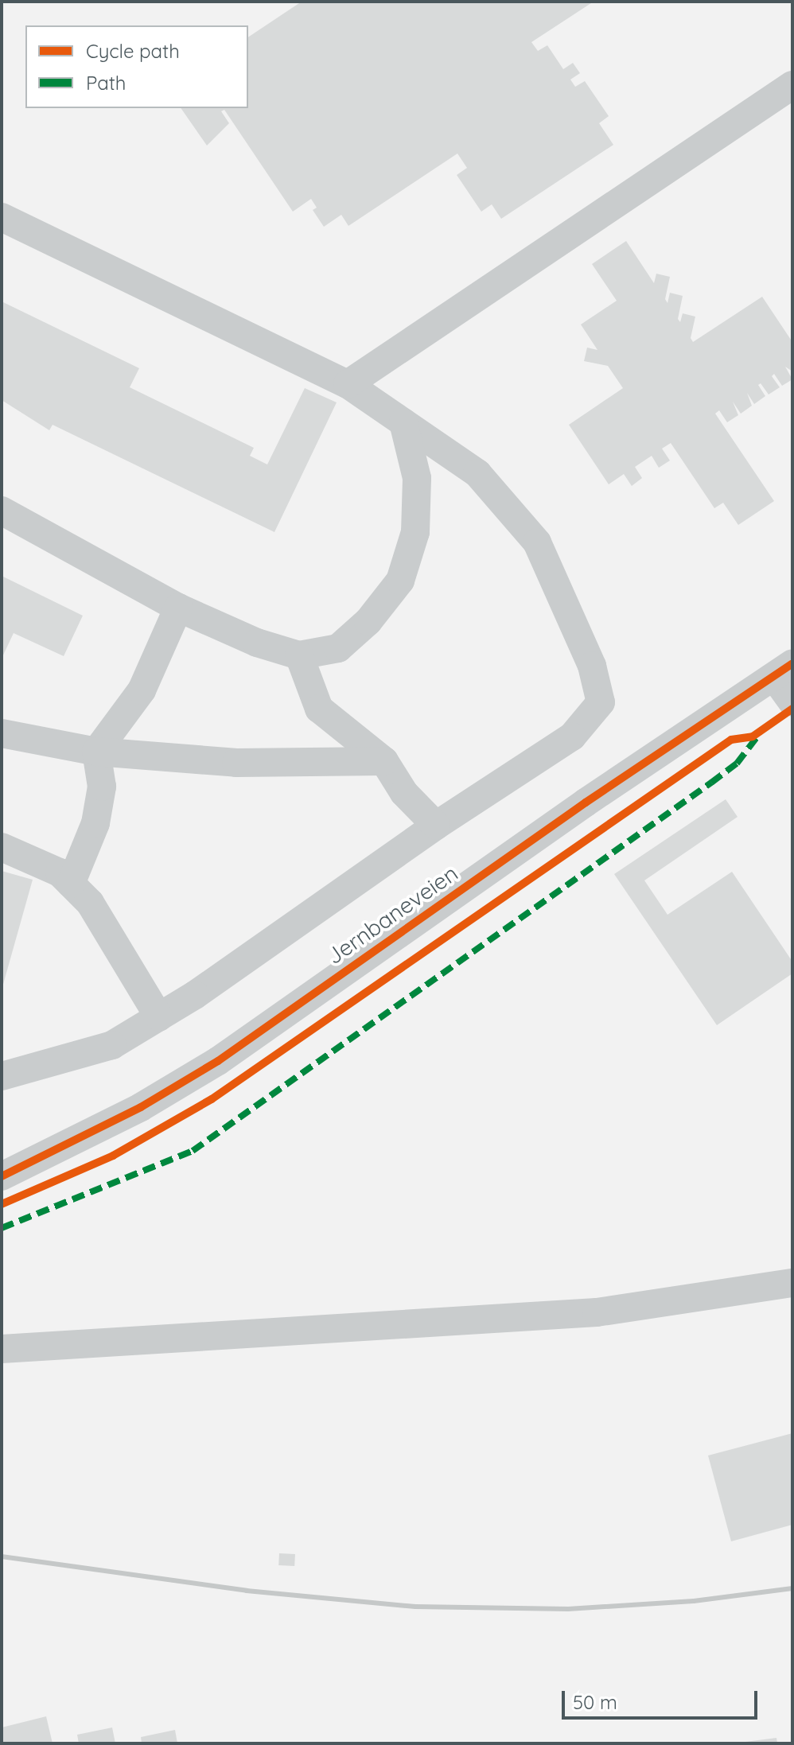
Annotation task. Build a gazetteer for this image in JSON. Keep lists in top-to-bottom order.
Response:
{
  "streets": {
    "street": ["Jernbaneveien"]
  },
  "legend": ["Cycle path", "Path"],
  "scale_bar": "50 m"
}
